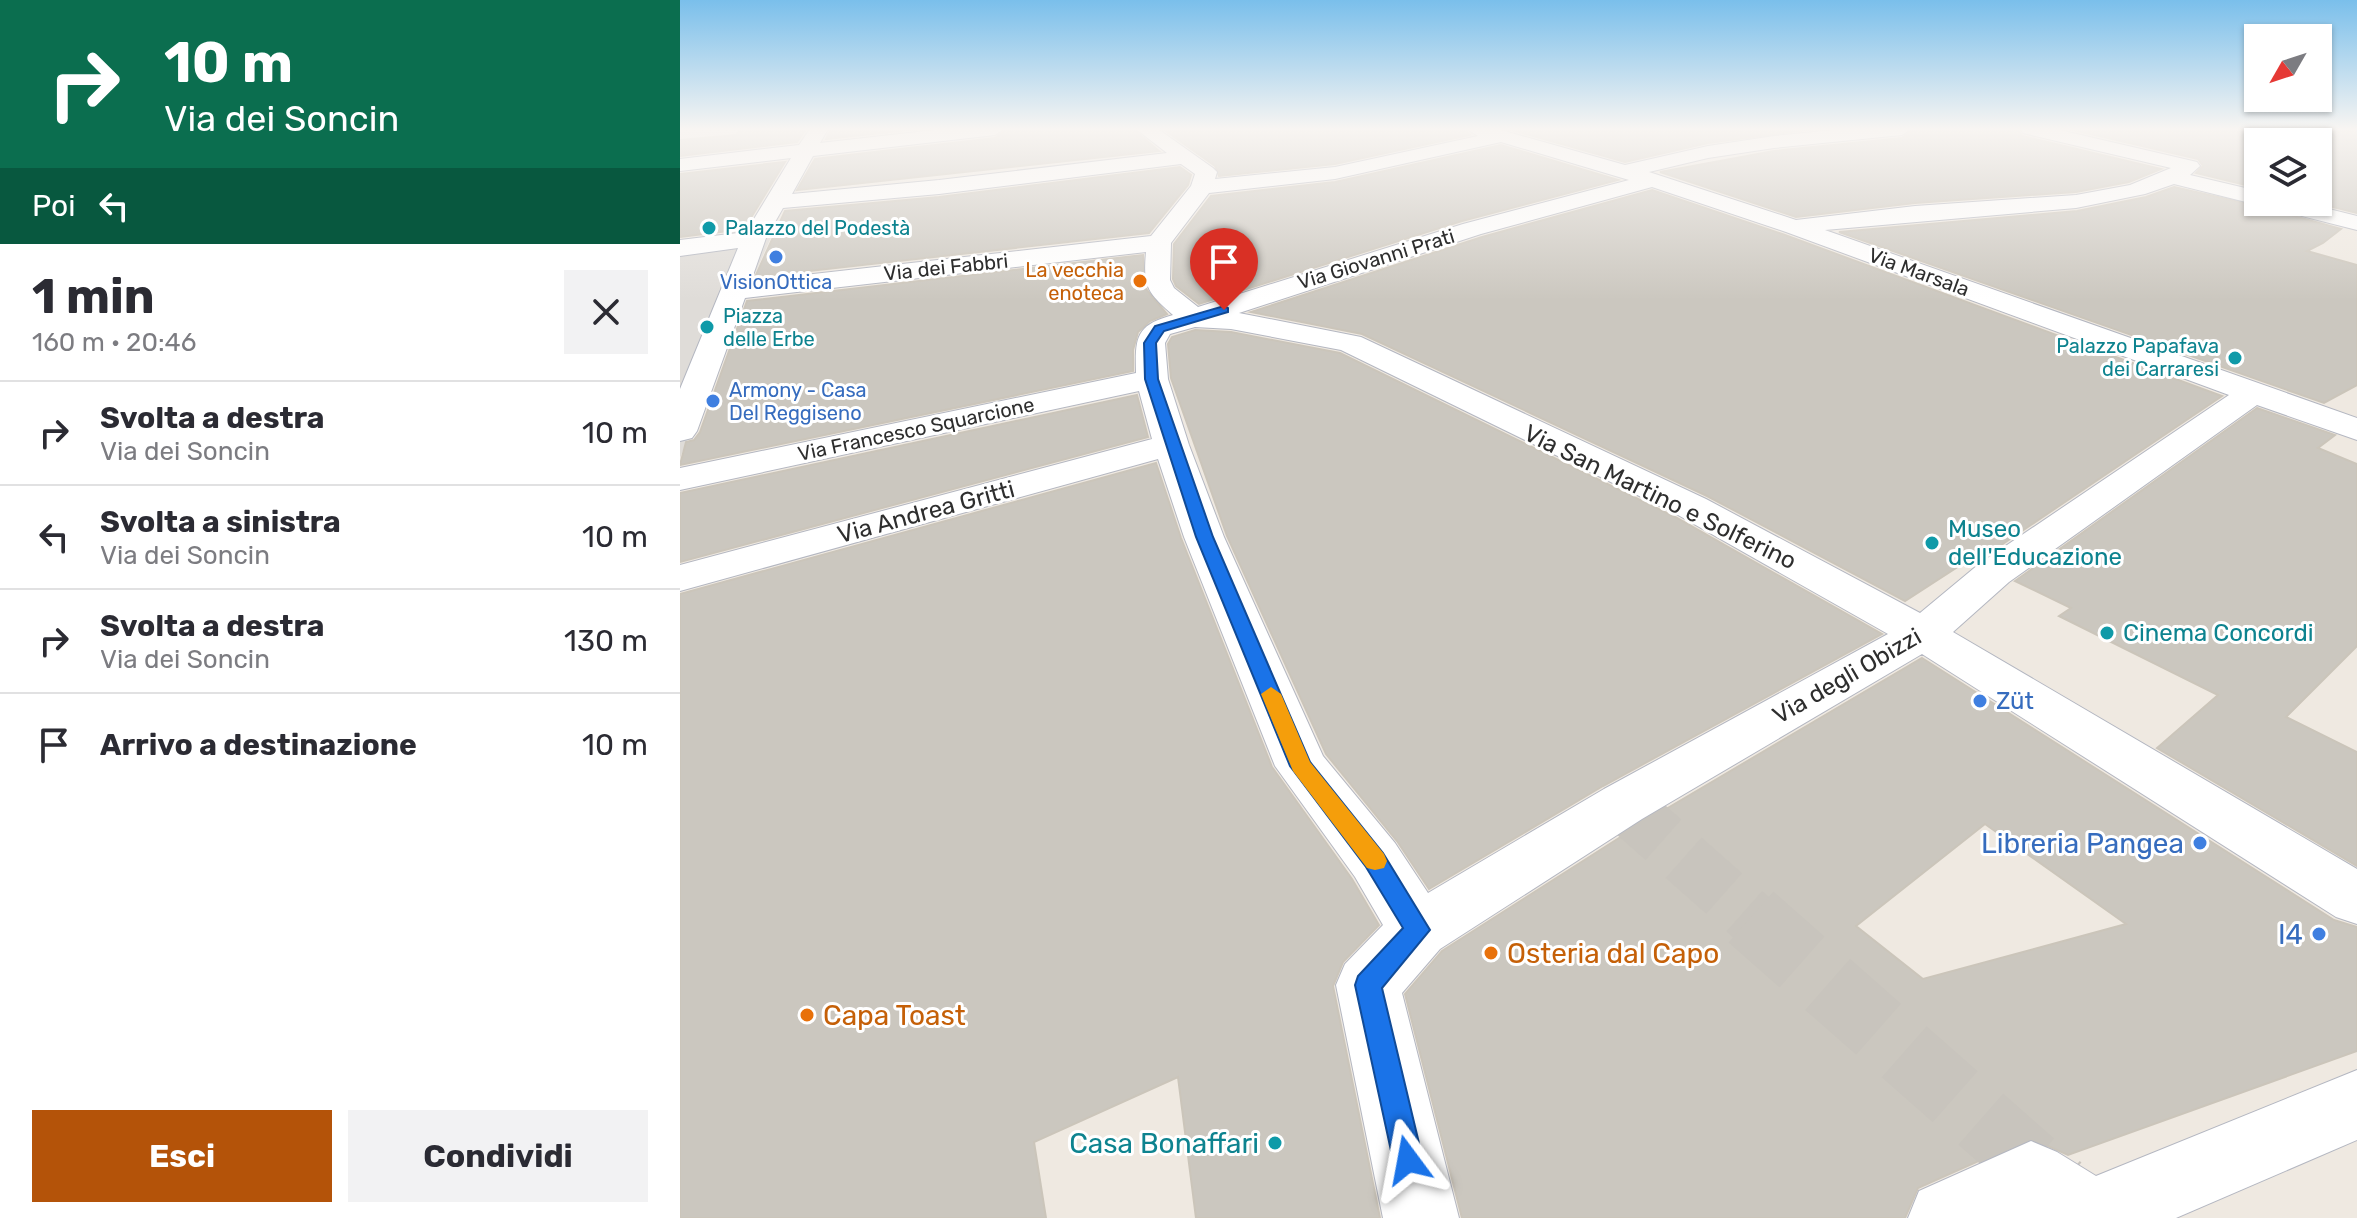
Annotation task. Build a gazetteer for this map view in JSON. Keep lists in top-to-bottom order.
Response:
{
  "streets": {
    "street": [
      "Via Giovanni Prati",
      "Via dei Fabbri",
      "Via Marsala",
      "Via Francesco Squarcione",
      "Via San Martino e Solferino",
      "Via Andrea Gritti",
      "Via degli Obizzi"
    ]
  },
  "crossings": [
    ["Via Giovanni Prati", "Via Francesco Squarcione"],
    ["Via Giovanni Prati", "Via San Martino e Solferino"],
    ["Via Giovanni Prati", "Via Andrea Gritti"],
    ["Via Giovanni Prati", "Via degli Obizzi"],
    ["Via Marsala", "Via degli Obizzi"],
    ["Via San Martino e Solferino", "Via degli Obizzi"]
  ],
  "places": [
    "Palazzo del Podestà",
    "VisionOttica",
    "La vecchia enoteca",
    "Piazza delle Erbe",
    "Palazzo Papafava dei Carraresi",
    "Armony - Casa Del Reggiseno",
    "Museo dell'Educazione",
    "Cinema Concordi",
    "Züt",
    "Libreria Pangea",
    "I4",
    "Osteria dal Capo",
    "Capa Toast",
    "Casa Bonaffari"
  ],
  "north": "bottom left",
  "page": {
    "turn": ["10 m", "Via dei Soncin"],
    "then": "Poi",
    "heading": ["1 min", "160 m · 20:46"],
    "list": [
      {
        "name": "Svolta a destra",
        "note": "Via dei Soncin",
        "value": "10 m"
      },
      {
        "name": "Svolta a sinistra",
        "note": "Via dei Soncin",
        "value": "10 m"
      },
      {
        "name": "Svolta a destra",
        "note": "Via dei Soncin",
        "value": "130 m"
      },
      {
        "name": "Arrivo a destinazione",
        "value": "10 m"
      }
    ],
    "buttons": ["Esci", "Condividi"]
  }
}
